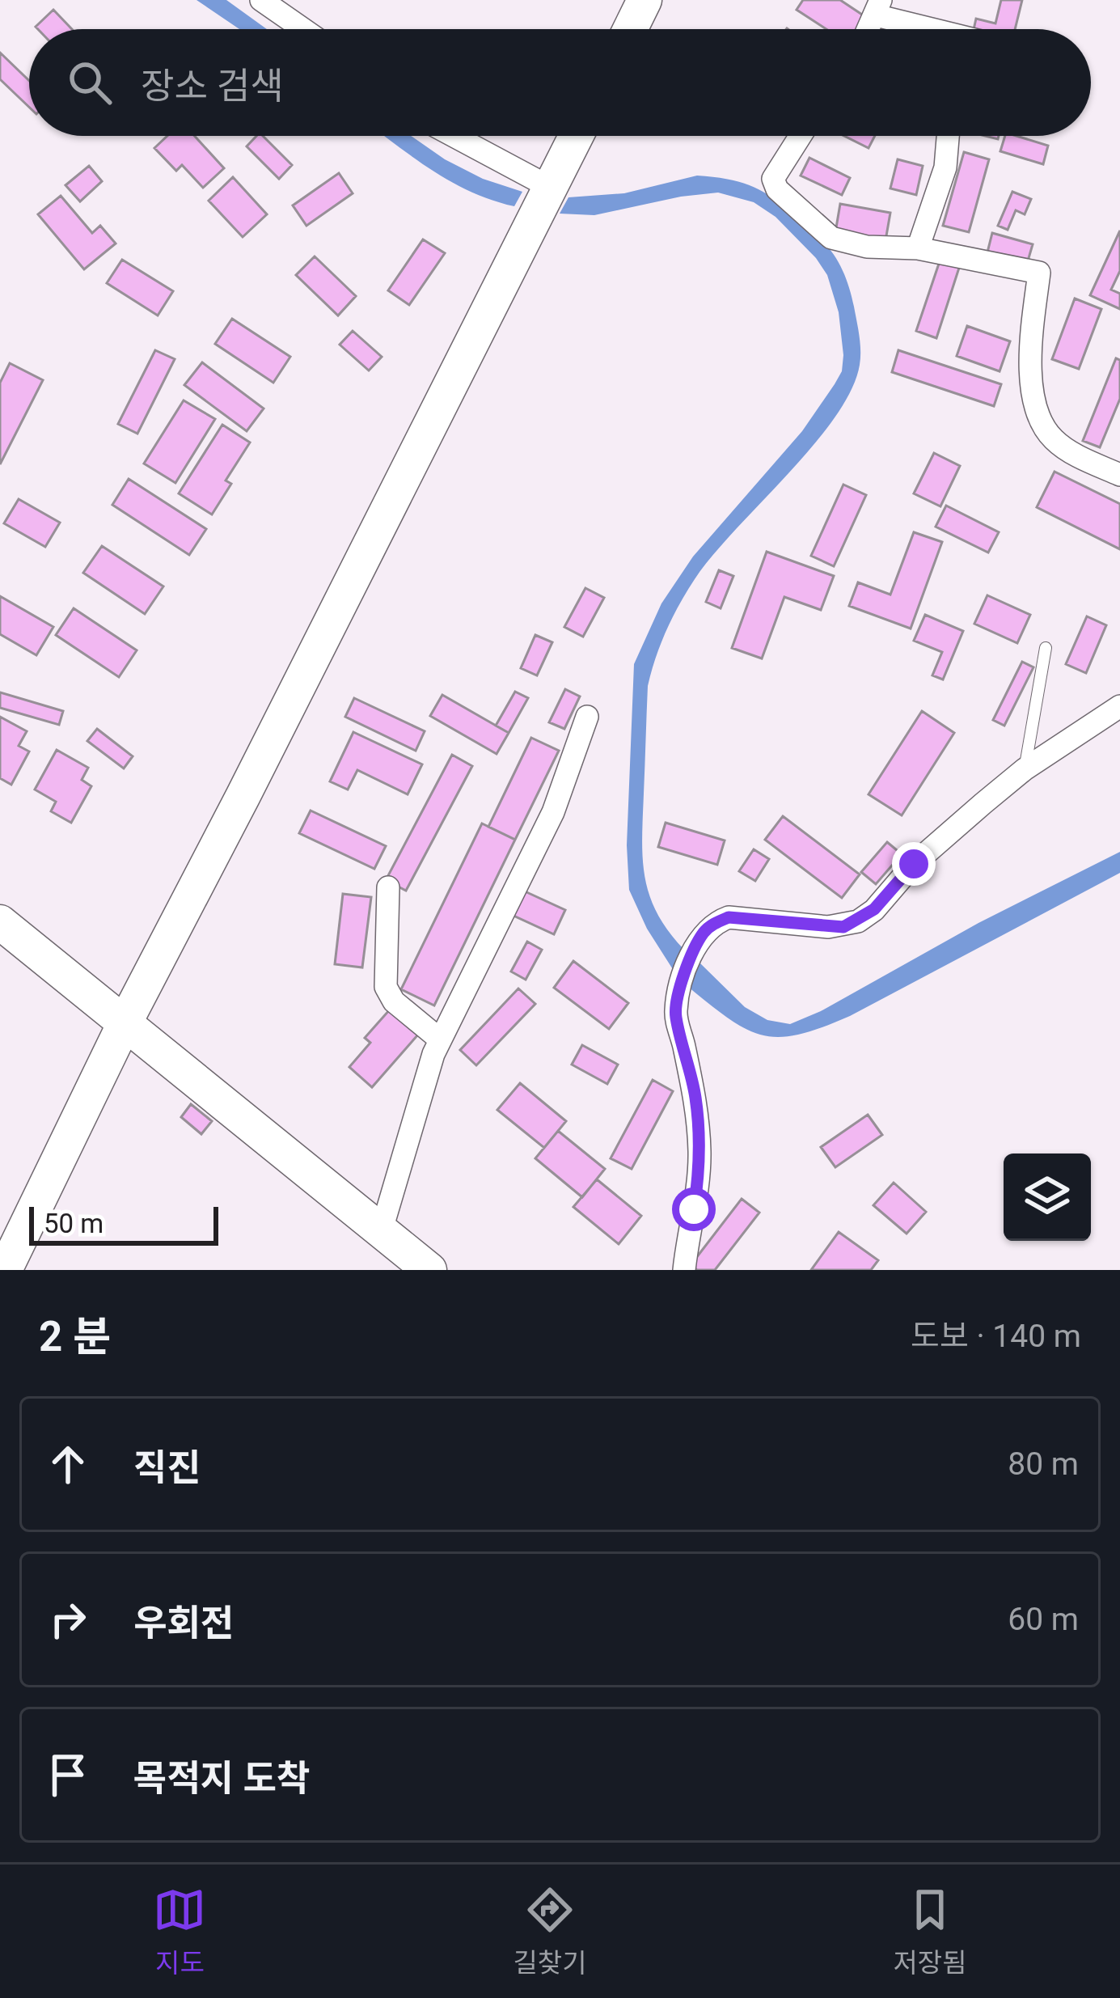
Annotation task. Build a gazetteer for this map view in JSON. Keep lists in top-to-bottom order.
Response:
{
  "scale_bar": "50 m",
  "page": {
    "search": "장소 검색",
    "scale": "50 m",
    "heading": ["2 분", "도보 · 140 m"],
    "list": [
      ["직진", "80 m"],
      ["우회전", "60 m"],
      "목적지 도착"
    ],
    "nav": ["지도", "길찾기", "저장됨"]
  }
}
